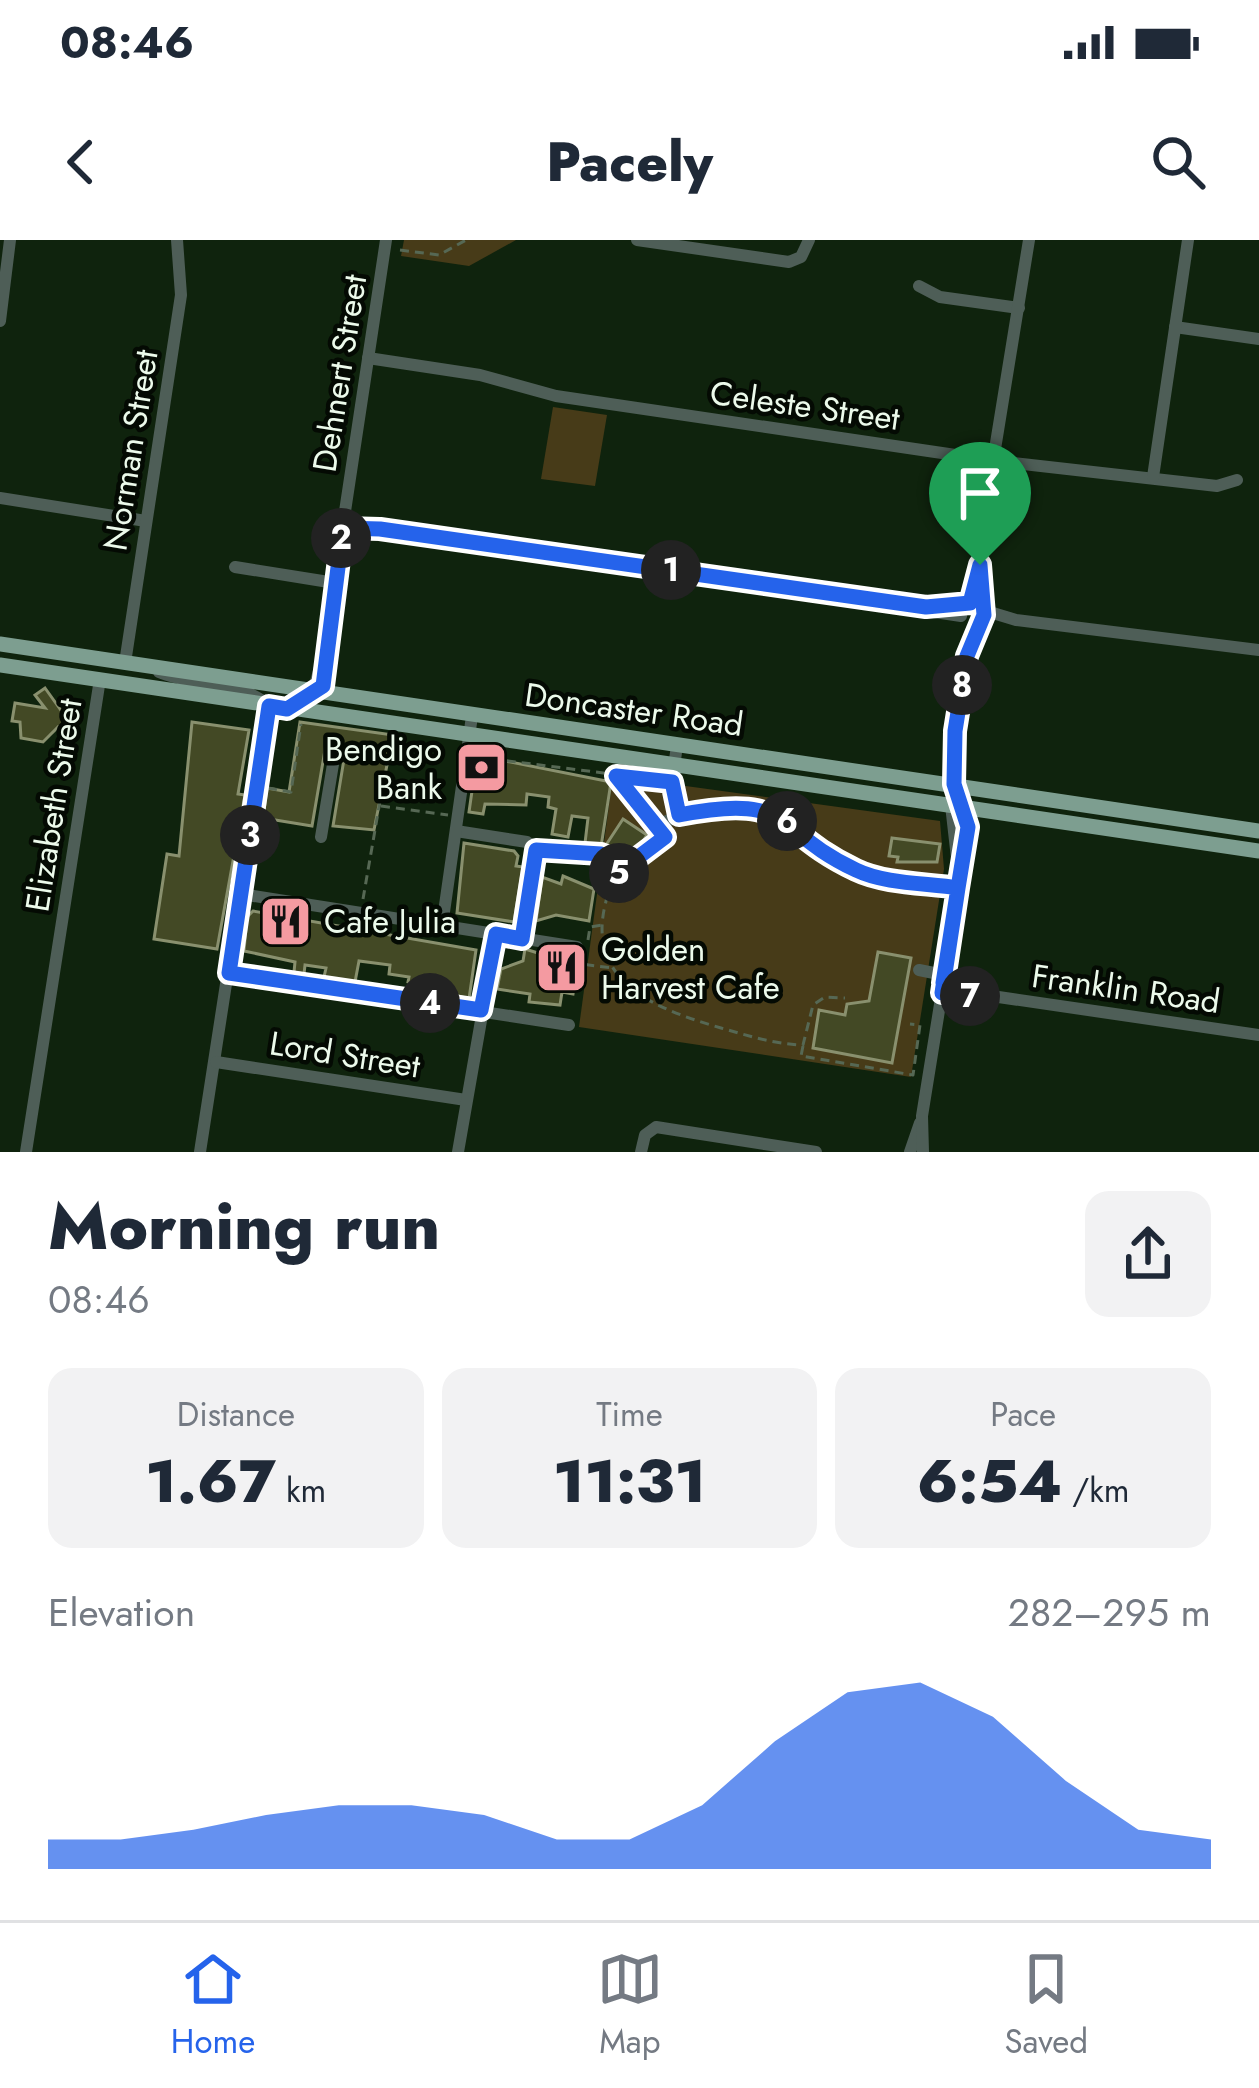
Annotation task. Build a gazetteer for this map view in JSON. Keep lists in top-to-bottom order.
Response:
{
  "streets": {
    "main road": ["Doncaster Road"],
    "street": [
      "Dehnert Street",
      "Celeste Street",
      "Norman Street",
      "Elizabeth Street",
      "Franklin Road",
      "Lord Street"
    ]
  },
  "crossings": [
    ["Dehnert Street", "Celeste Street"],
    ["Dehnert Street", "Doncaster Road"],
    ["Norman Street", "Doncaster Road"],
    ["Doncaster Road", "Elizabeth Street"]
  ],
  "places": {
    "bank": ["Bendigo Bank"],
    "restaurant": ["Cafe Julia", "Golden Harvest Cafe"]
  },
  "page": {
    "status": "08:46",
    "header": "Pacely",
    "pins": [
      "2",
      "1",
      "8",
      "6",
      "3",
      "5",
      "7",
      "4"
    ],
    "heading": ["Morning run", "08:46"],
    "stats": [
      ["Distance", "1.67 km"],
      ["Time", "11:31"],
      ["Pace", "6:54 /km"]
    ],
    "chart": ["Elevation", "282–295 m"],
    "tabs": ["Home", "Map", "Saved"]
  }
}
